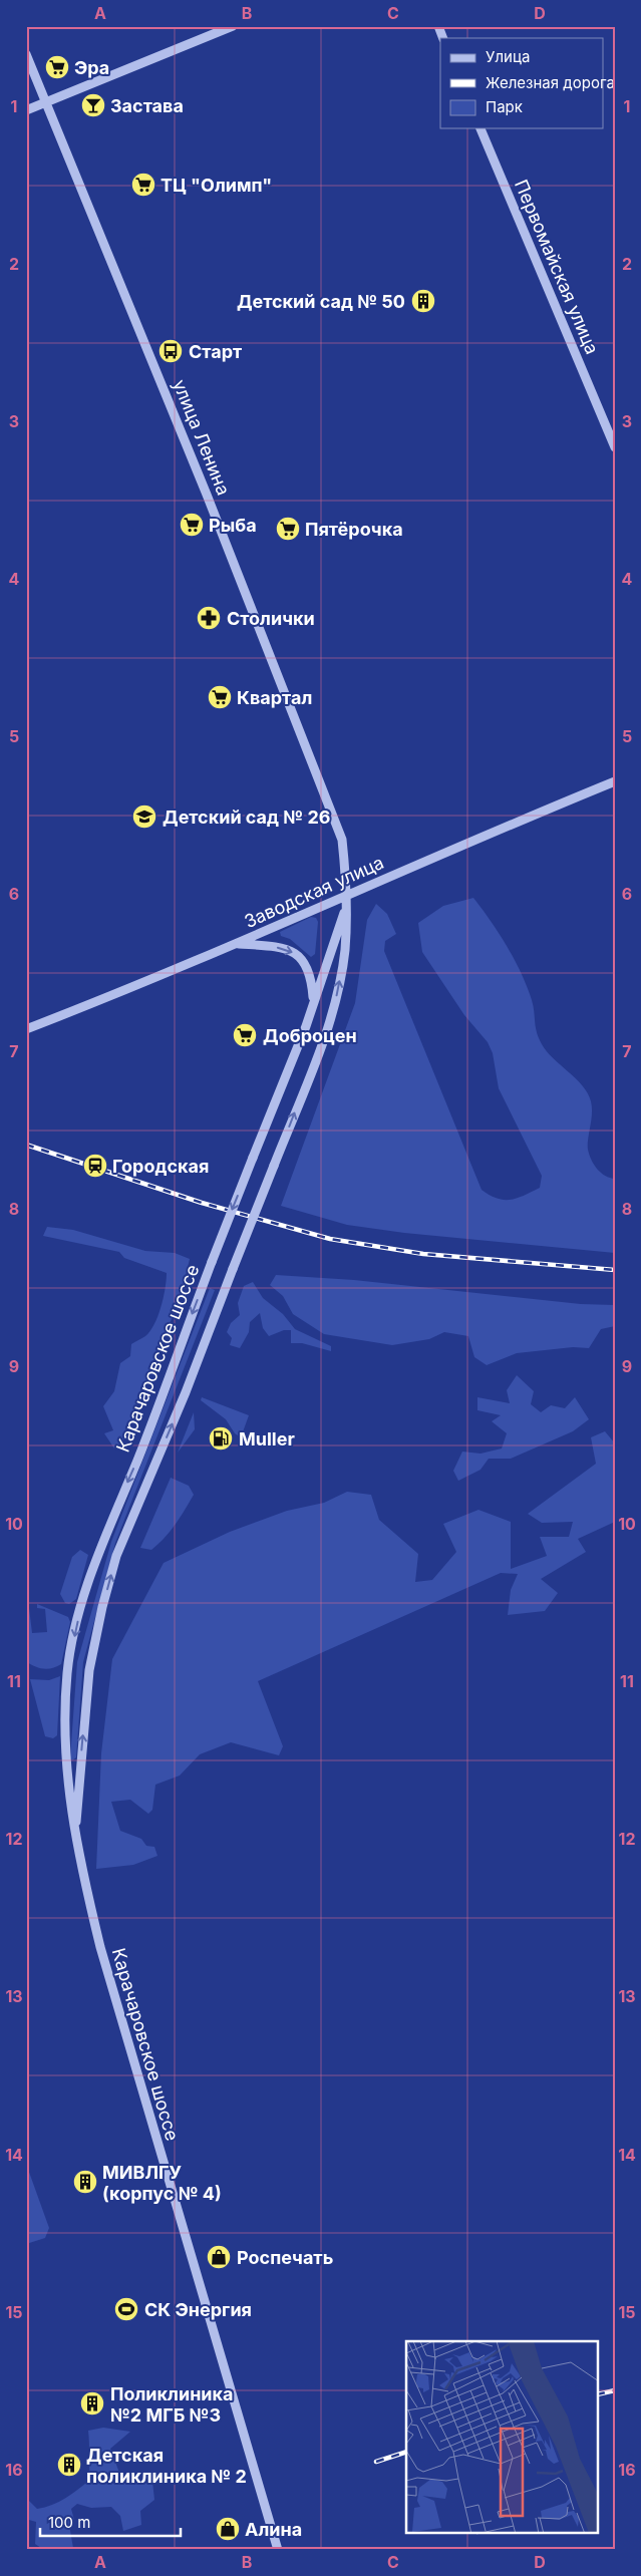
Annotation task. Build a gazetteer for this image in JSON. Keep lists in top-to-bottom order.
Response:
{
  "streets": {
    "street": [
      "Первомайская улица",
      "улица Ленина",
      "Заводская улица",
      "Карачаровское шоссе"
    ]
  },
  "crossings": [
    ["улица Ленина", "Заводская улица"],
    ["улица Ленина", "Карачаровское шоссе"],
    ["Заводская улица", "Карачаровское шоссе"]
  ],
  "places": {
    "supermarket": [
      "Эра",
      "ТЦ \"Олимп\"",
      "Рыба",
      "Пятёрочка",
      "Квартал",
      "Доброцен"
    ],
    "bar": ["Застава"],
    "building": [
      "Детский сад № 50",
      "МИВЛГУ (корпус № 4)",
      "Поликлиника №2 МГБ №3",
      "Детская поликлиника № 2"
    ],
    "bus stop": ["Старт"],
    "pharmacy": ["Столички"],
    "school or university": ["Детский сад № 26"],
    "station": ["Городская"],
    "fuel station": ["Muller"],
    "shop": ["Роспечать", "Алина"],
    "sports": ["СК Энергия"]
  },
  "legend": ["Улица", "Железная дорога", "Парк"],
  "scale_bar": "100 m",
  "grid": {
    "columns": [
      "A",
      "B",
      "C",
      "D"
    ],
    "rows": [
      "1",
      "2",
      "3",
      "4",
      "5",
      "6",
      "7",
      "8",
      "9",
      "10",
      "11",
      "12",
      "13",
      "14",
      "15",
      "16"
    ]
  }
}
